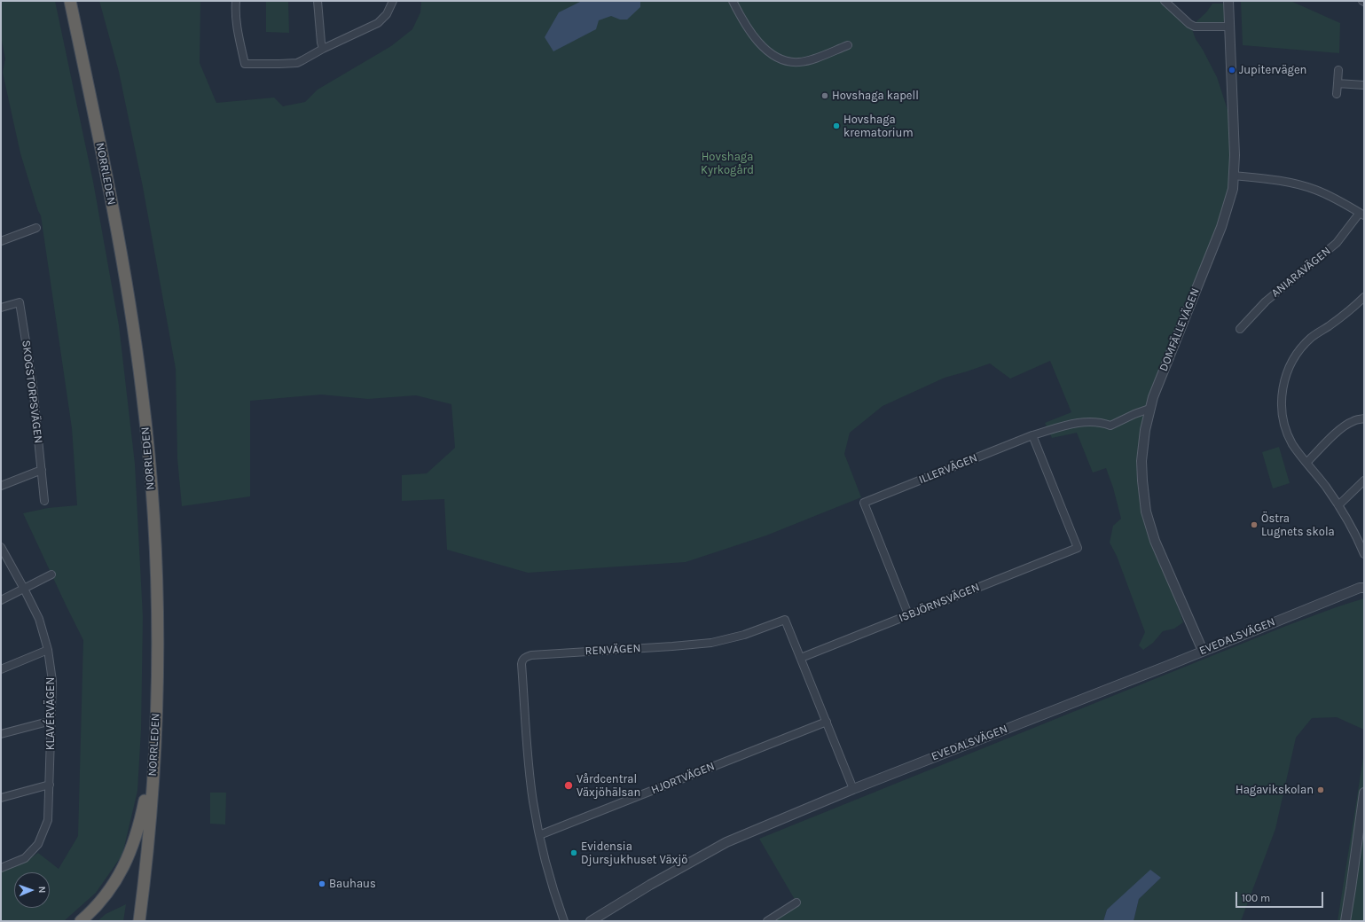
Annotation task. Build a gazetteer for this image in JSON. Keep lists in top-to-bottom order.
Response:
{
  "streets": {
    "highway": ["NORRLEDEN"],
    "street": [
      "ANIARAVÄGEN",
      "DOMFÄLLEVÄGEN",
      "SKOGSTORPSVÄGEN",
      "ILLERVÄGEN",
      "ISBJÖRNSVÄGEN",
      "EVEDALSVÄGEN",
      "RENVÄGEN",
      "KLAVÉRVÄGEN",
      "HJORTVÄGEN"
    ]
  },
  "crossings": [
    ["DOMFÄLLEVÄGEN", "EVEDALSVÄGEN"],
    ["ILLERVÄGEN", "ISBJÖRNSVÄGEN"],
    ["ISBJÖRNSVÄGEN", "RENVÄGEN"],
    ["EVEDALSVÄGEN", "RENVÄGEN"],
    ["RENVÄGEN", "HJORTVÄGEN"]
  ],
  "parks": ["Hovshaga Kyrkogård"],
  "places": [
    "Jupitervägen",
    "Hovshaga kapell",
    "Hovshaga krematorium",
    "Östra Lugnets skola",
    "Vårdcentral Växjöhälsan",
    "Hagavikskolan",
    "Evidensia Djursjukhuset Växjö",
    "Bauhaus"
  ],
  "scale_bar": "100 m",
  "north": "right"
}
